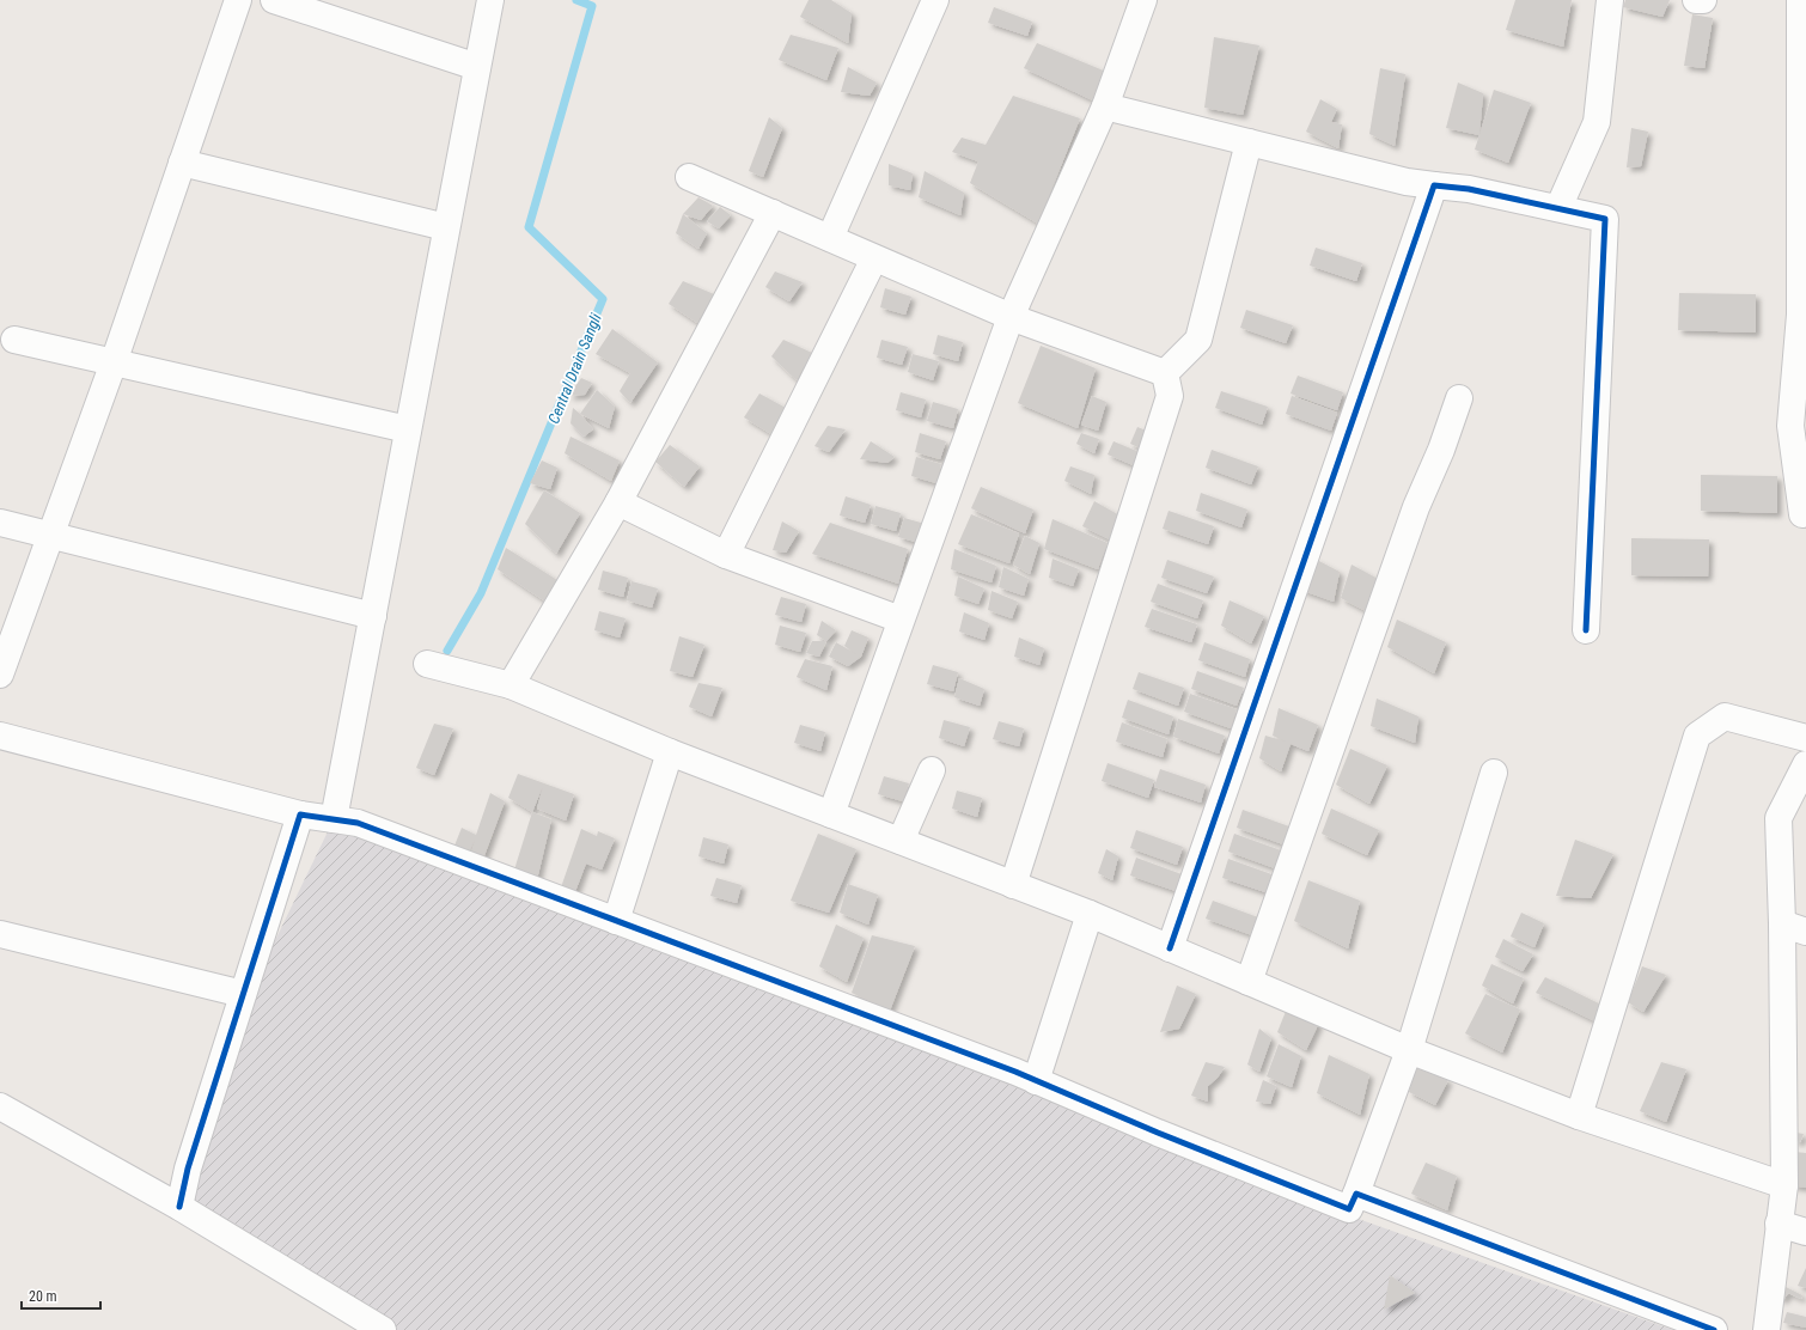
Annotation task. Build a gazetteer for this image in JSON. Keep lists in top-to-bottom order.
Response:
{
  "water": ["Central Drain Sangli"],
  "scale_bar": "20 m"
}
